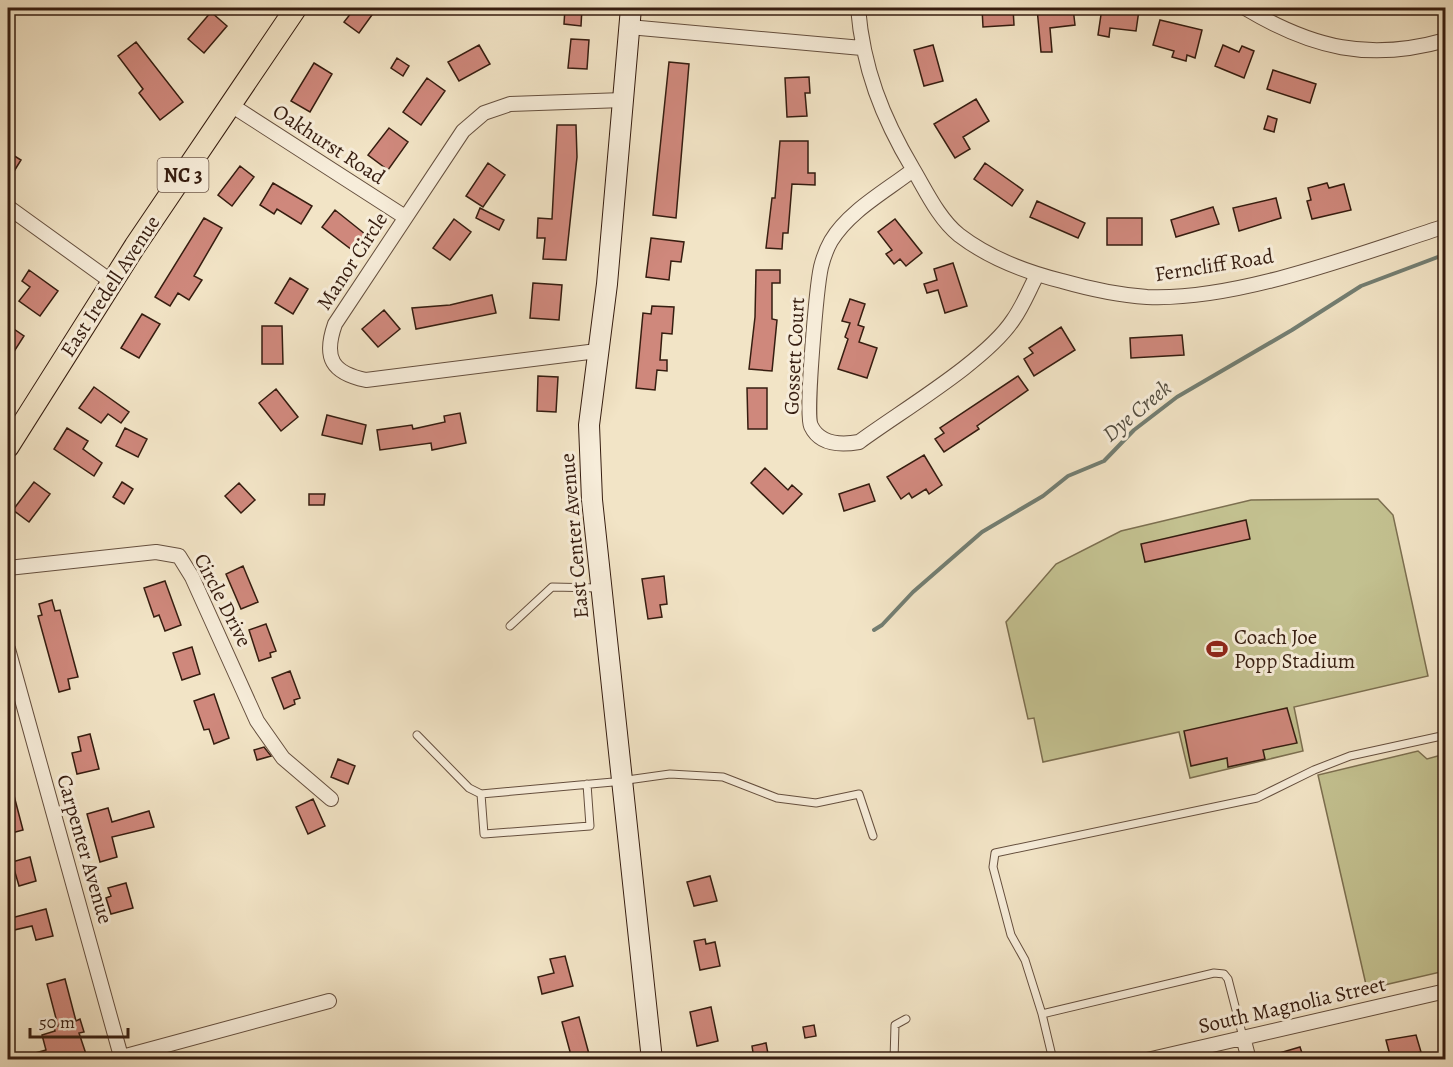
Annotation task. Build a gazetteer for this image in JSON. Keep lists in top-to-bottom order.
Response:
{
  "streets": {
    "main road": ["NC 3", "East Iredell Avenue"],
    "street": [
      "Oakhurst Road",
      "Manor Circle",
      "Ferncliff Road",
      "Gossett Court",
      "East Center Avenue",
      "Circle Drive",
      "Carpenter Avenue",
      "South Magnolia Street"
    ]
  },
  "crossings": [
    ["Oakhurst Road", "Manor Circle"],
    ["Oakhurst Road", "East Iredell Avenue"],
    ["Manor Circle", "East Center Avenue"],
    ["Ferncliff Road", "Gossett Court"]
  ],
  "water": ["Dye Creek"],
  "places": {
    "sports": ["Coach Joe Popp Stadium"]
  },
  "scale_bar": "50 m"
}
